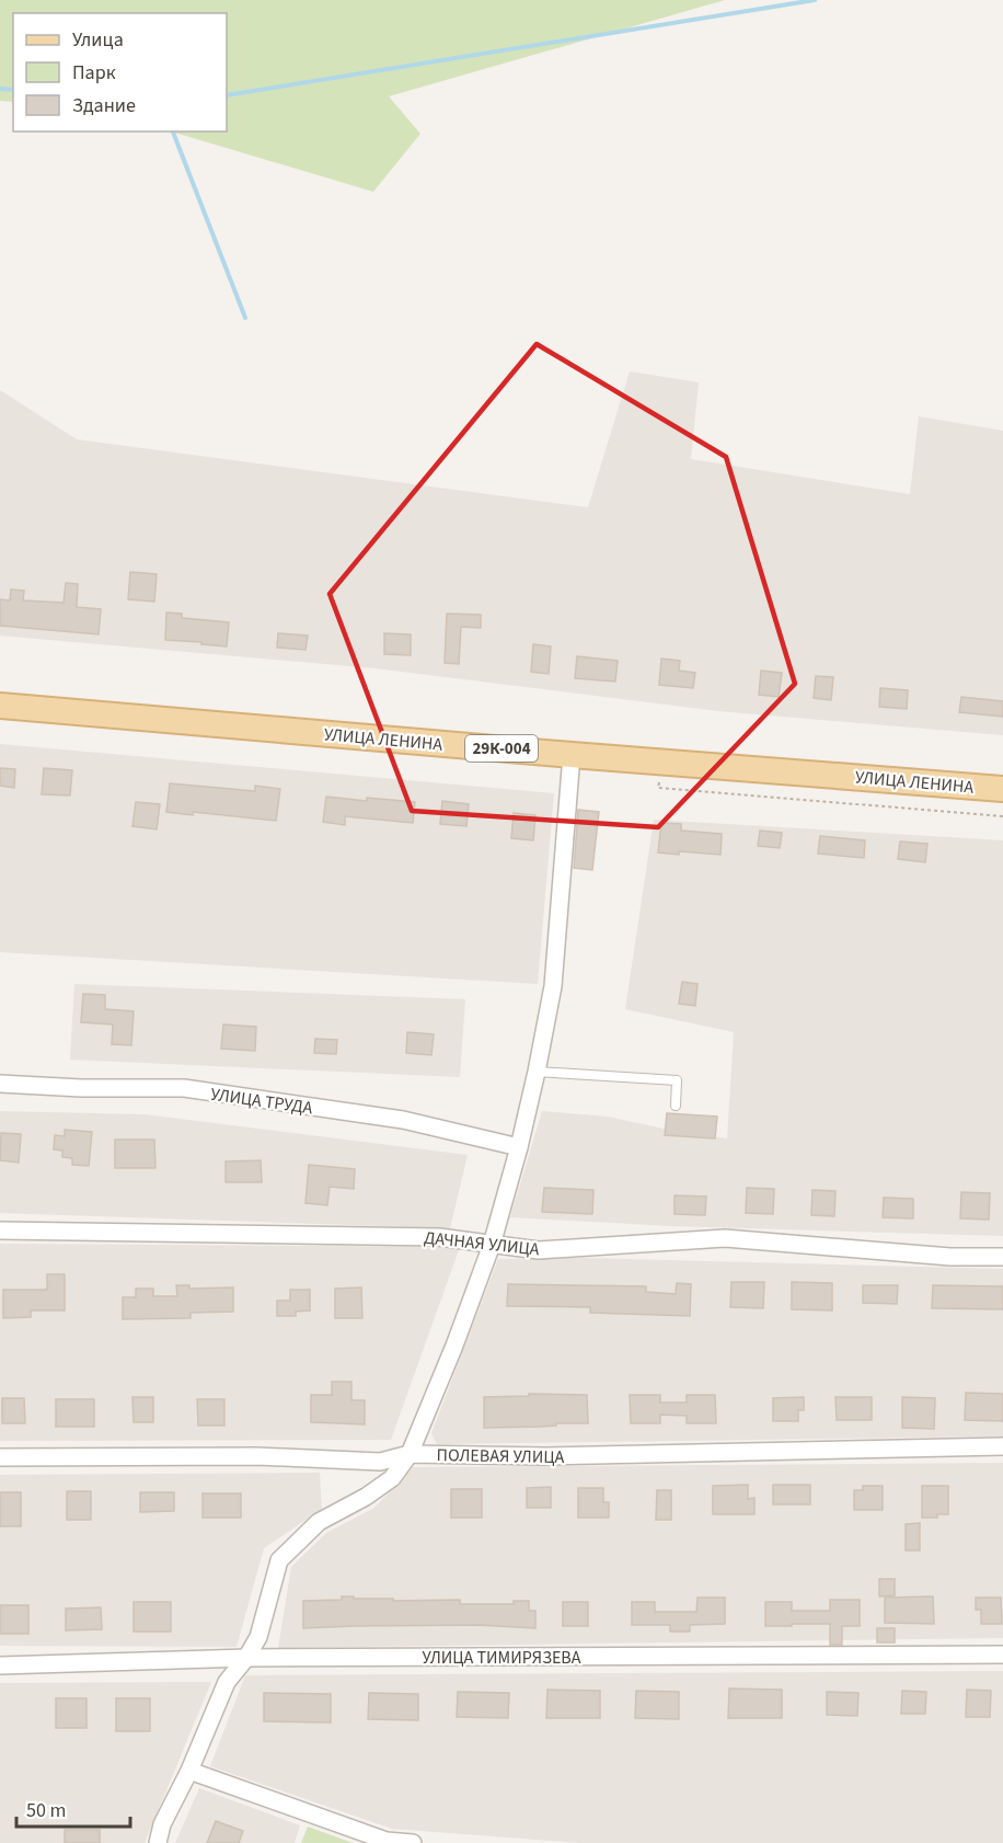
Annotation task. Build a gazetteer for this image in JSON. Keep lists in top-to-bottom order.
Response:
{
  "streets": {
    "main road": ["УЛИЦА ЛЕНИНА", "29К-004"],
    "street": [
      "УЛИЦА ТРУДА",
      "ДАЧНАЯ УЛИЦА",
      "ПОЛЕВАЯ УЛИЦА",
      "УЛИЦА ТИМИРЯЗЕВА"
    ]
  },
  "legend": ["Улица", "Парк", "Здание"],
  "scale_bar": "50 m"
}
